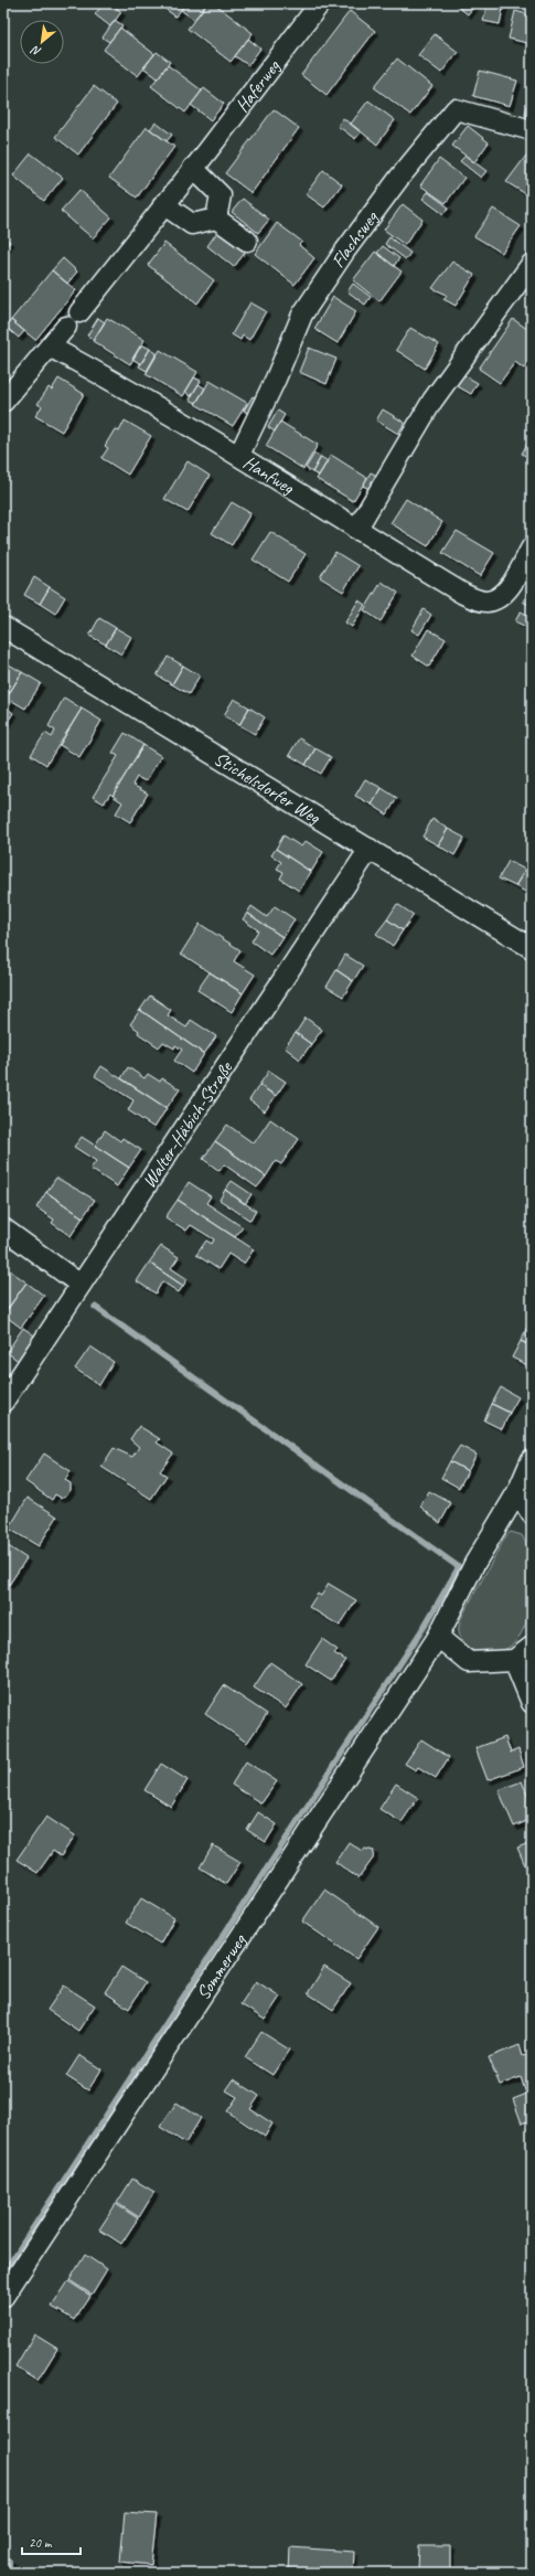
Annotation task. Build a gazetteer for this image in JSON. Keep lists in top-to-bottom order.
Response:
{
  "streets": {
    "street": [
      "Haferweg",
      "Flachsweg",
      "Hanfweg",
      "Stichelsdorfer Weg",
      "Walter-Häbich-Straße",
      "Sommerweg"
    ]
  },
  "crossings": [
    ["Haferweg", "Hanfweg"],
    ["Flachsweg", "Hanfweg"],
    ["Stichelsdorfer Weg", "Walter-Häbich-Straße"]
  ],
  "scale_bar": "20 m",
  "north": "bottom left"
}
